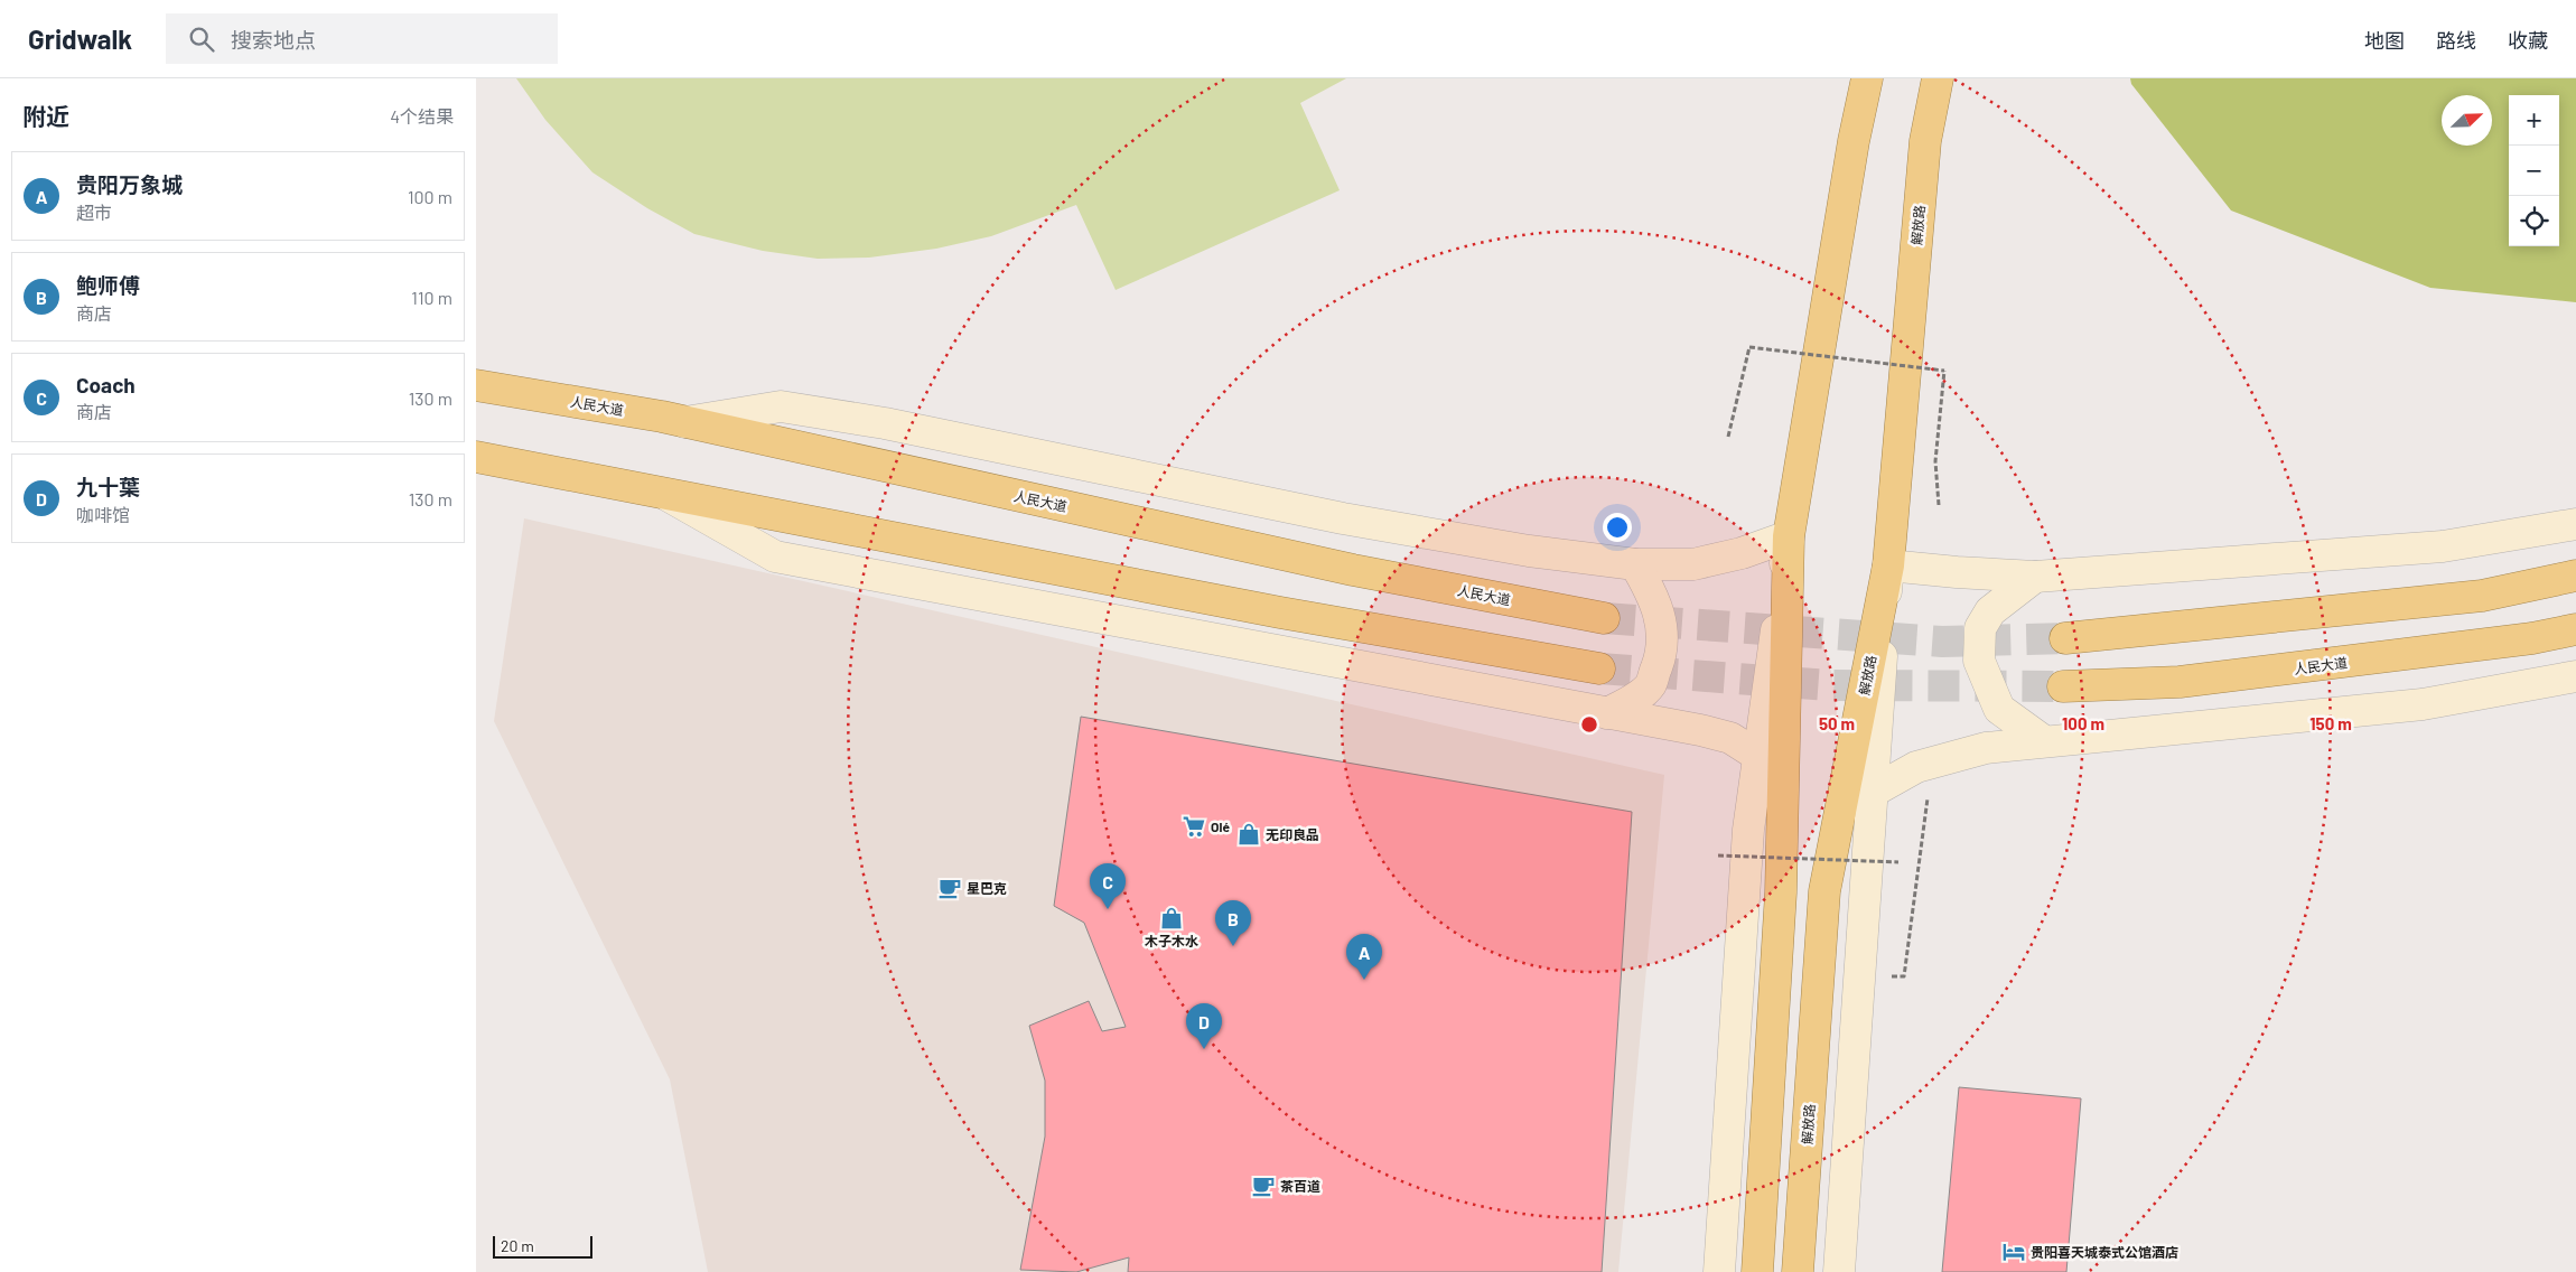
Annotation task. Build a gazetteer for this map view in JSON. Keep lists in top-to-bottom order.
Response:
{
  "streets": {
    "highway": ["解放路", "人民大道"]
  },
  "places": {
    "supermarket": ["Olé"],
    "shop": ["无印良品", "木子木水"],
    "cafe": ["星巴克", "茶百道"],
    "hotel": ["贵阳喜天城泰式公馆酒店"]
  },
  "scale_bar": "20 m",
  "north": "top right",
  "page": {
    "header": "Gridwalk",
    "search": "搜索地点",
    "nav": ["地图", "路线", "收藏"],
    "heading": ["附近", "4个结果"],
    "map_buttons": ["+", "−"],
    "list": [
      {
        "mark": "A",
        "name": "贵阳万象城",
        "note": "超市",
        "value": "100 m"
      },
      {
        "mark": "B",
        "name": "鲍师傅",
        "note": "商店",
        "value": "110 m"
      },
      {
        "mark": "C",
        "name": "Coach",
        "note": "商店",
        "value": "130 m"
      },
      {
        "mark": "D",
        "name": "九十葉",
        "note": "咖啡馆",
        "value": "130 m"
      }
    ],
    "pins": [
      "C",
      "B",
      "A",
      "D"
    ],
    "scale": "20 m"
  },
  "rings": ["50 m", "100 m", "150 m"]
}
